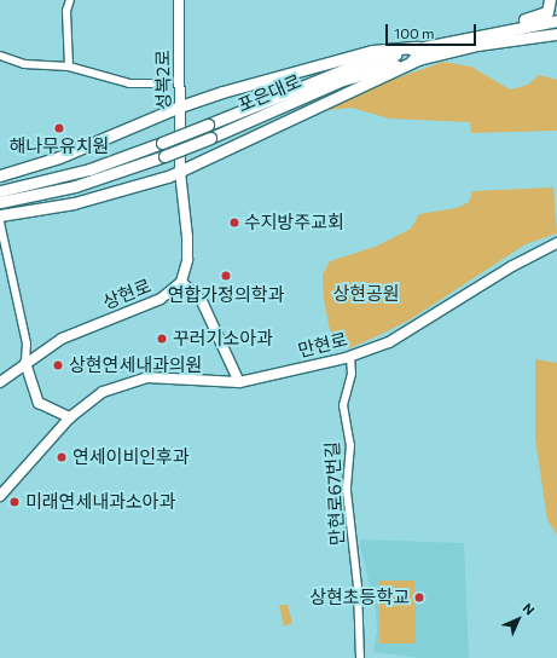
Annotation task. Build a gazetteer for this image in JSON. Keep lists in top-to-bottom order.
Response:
{
  "streets": {
    "main road": ["포은대로"],
    "street": [
      "성복2로",
      "상현로",
      "만현로",
      "만현로67번길"
    ]
  },
  "crossings": [
    ["만현로", "만현로67번길"]
  ],
  "parks": ["상현공원"],
  "places": [
    "해나무유치원",
    "수지방주교회",
    "연합가정의학과",
    "꾸러기소아과",
    "상현연세내과의원",
    "연세이비인후과",
    "미래연세내과소아과",
    "상현초등학교"
  ],
  "scale_bar": "100 m",
  "north": "top right"
}
